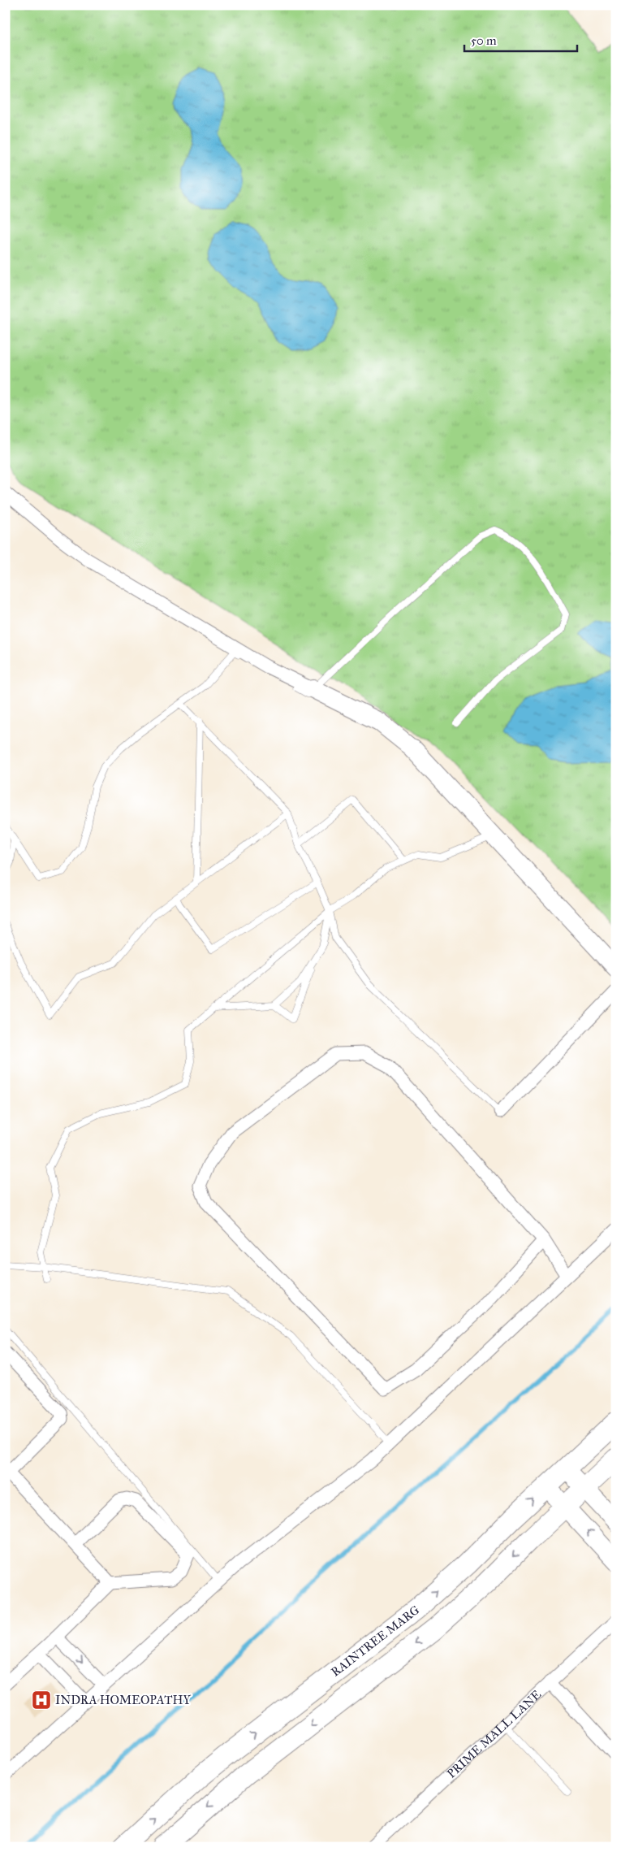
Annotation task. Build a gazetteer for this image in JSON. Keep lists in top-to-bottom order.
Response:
{
  "streets": {
    "main road": ["RAINTREE MARG"],
    "street": ["PRIME MALL LANE"]
  },
  "places": {
    "hospital": ["INDRA HOMEOPATHY"]
  },
  "scale_bar": "50 m"
}
